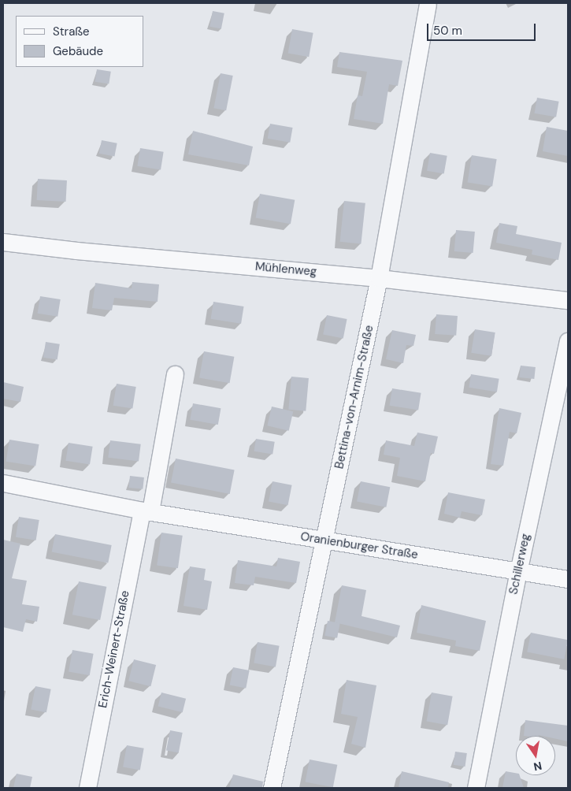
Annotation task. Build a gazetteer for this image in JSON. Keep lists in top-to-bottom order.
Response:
{
  "streets": {
    "street": [
      "Mühlenweg",
      "Bettina-von-Arnim-Straße",
      "Oranienburger Straße",
      "Schillerweg",
      "Erich-Weinert-Straße"
    ]
  },
  "crossings": [
    ["Mühlenweg", "Bettina-von-Arnim-Straße"],
    ["Bettina-von-Arnim-Straße", "Oranienburger Straße"],
    ["Oranienburger Straße", "Schillerweg"],
    ["Oranienburger Straße", "Erich-Weinert-Straße"]
  ],
  "legend": ["Straße", "Gebäude"],
  "scale_bar": "50 m",
  "north": "bottom"
}
